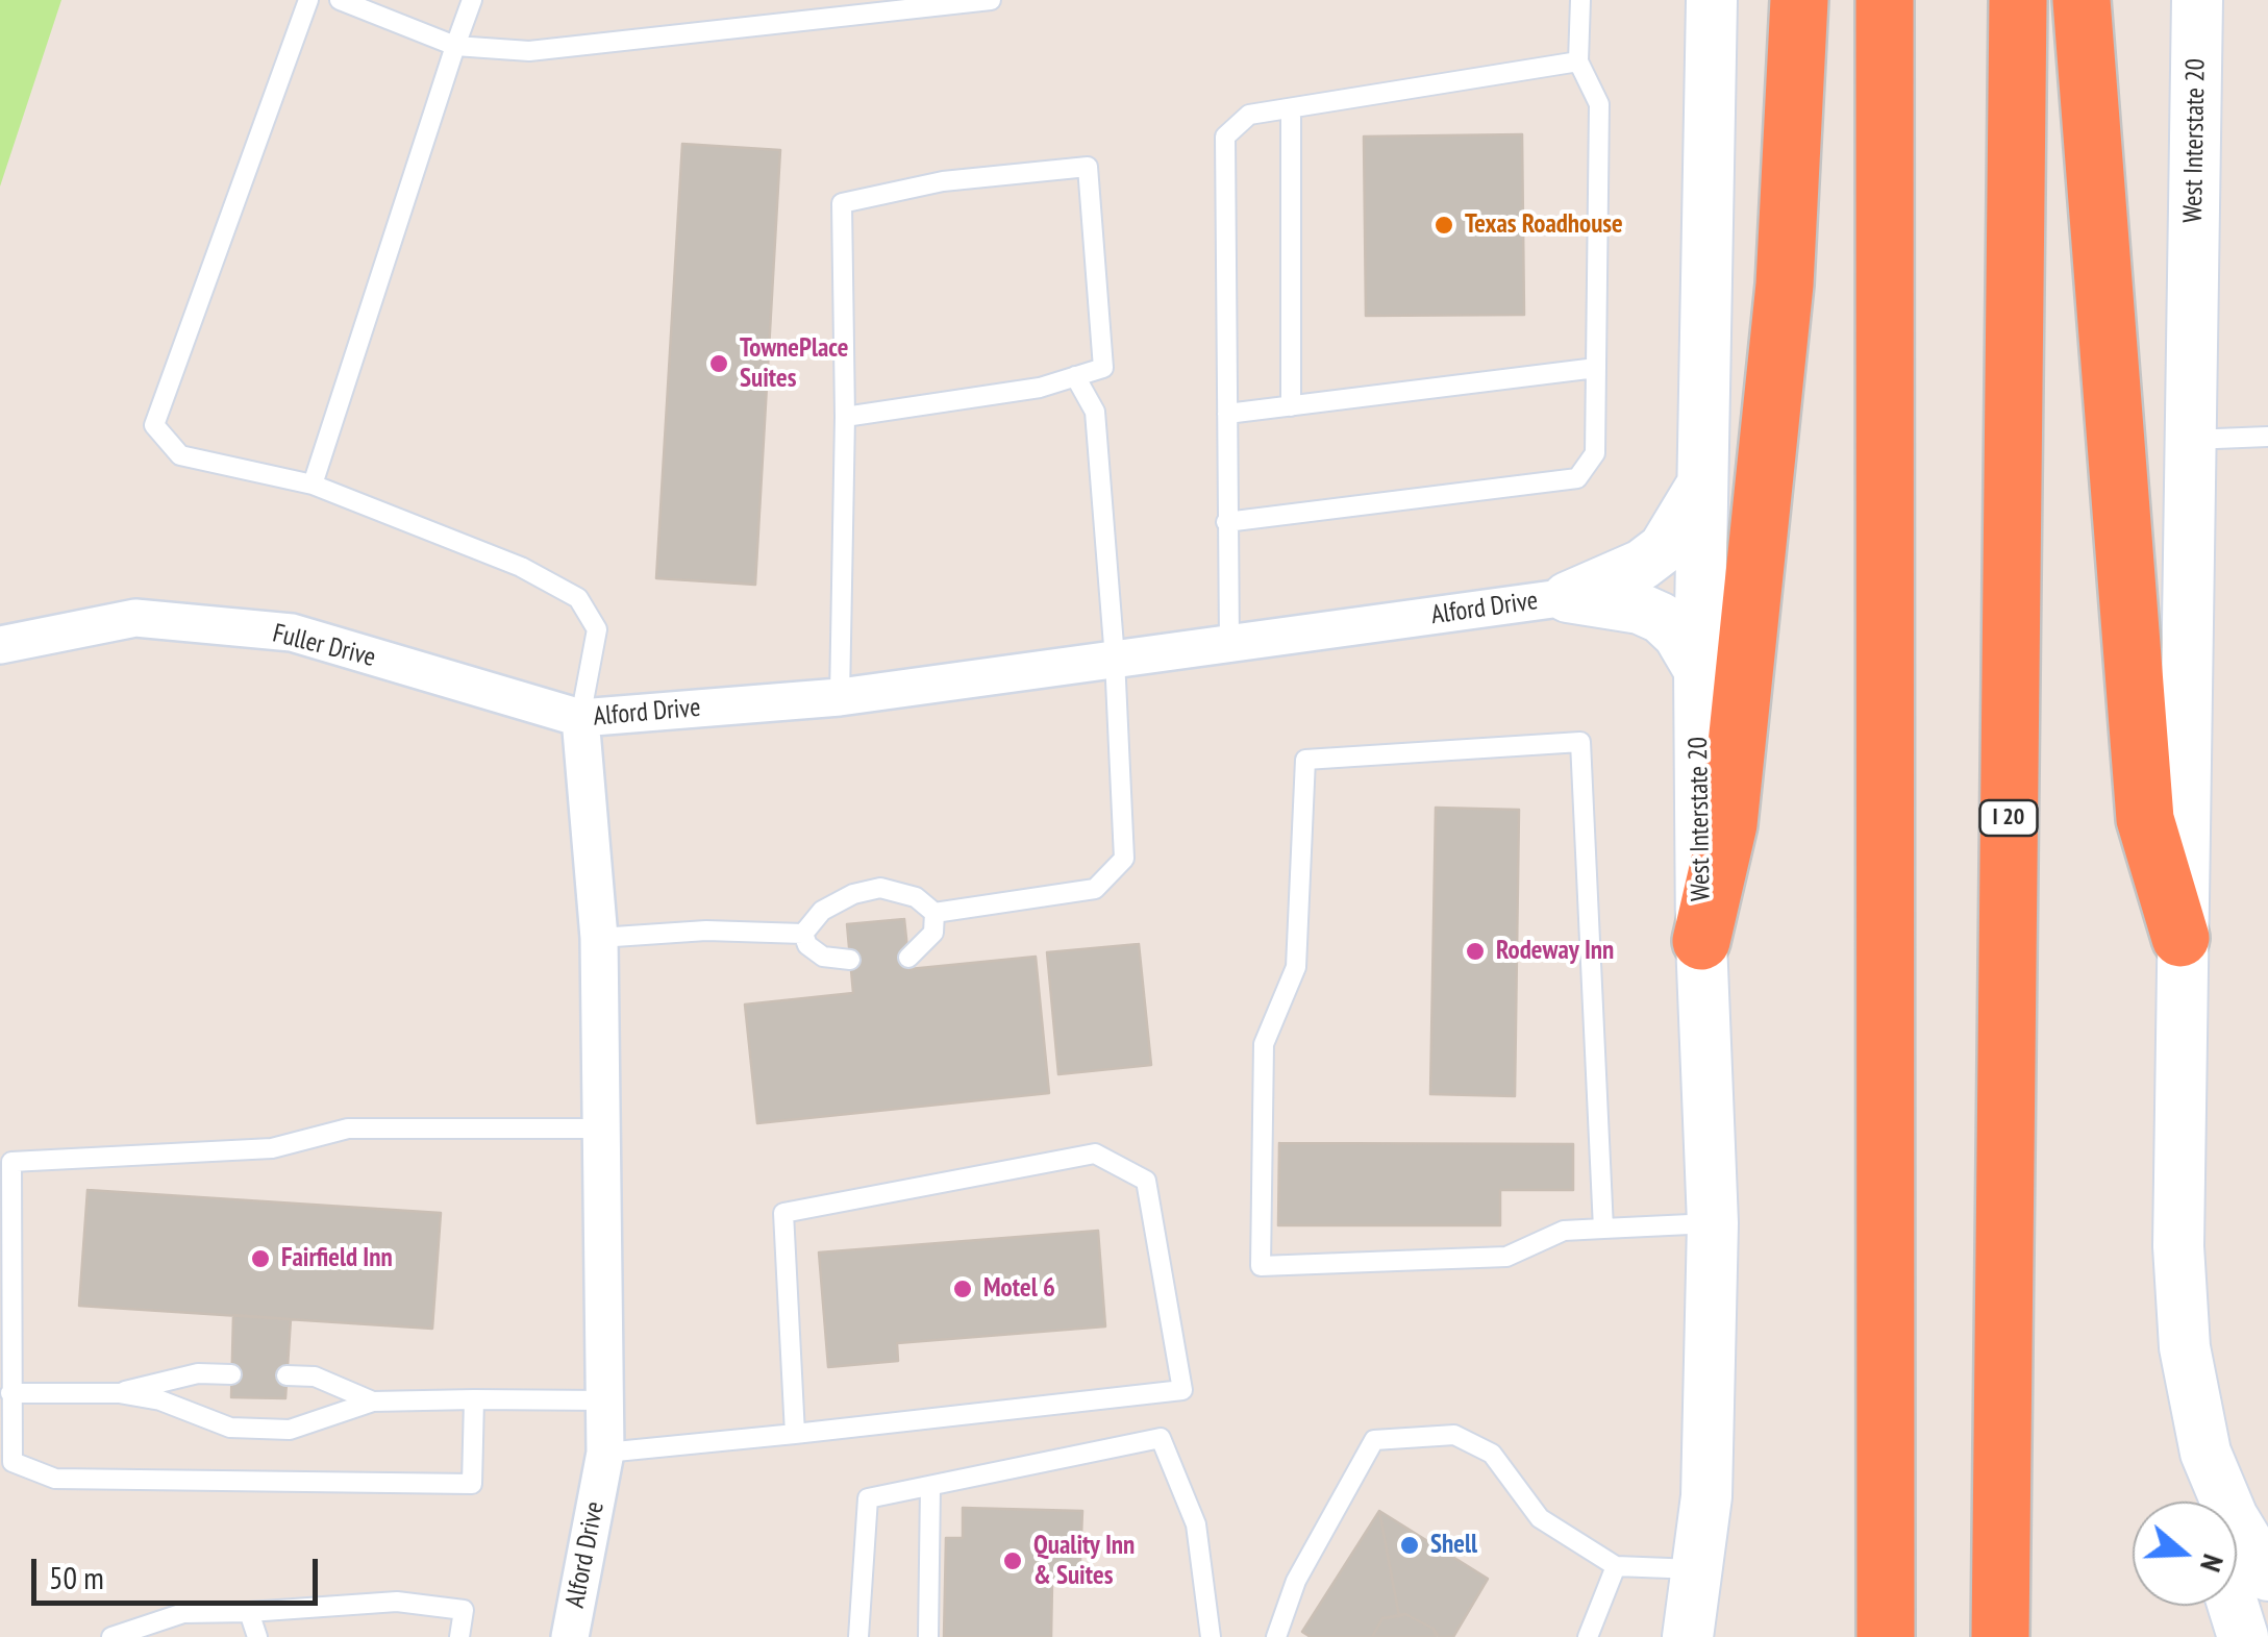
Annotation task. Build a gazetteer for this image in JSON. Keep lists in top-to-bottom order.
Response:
{
  "streets": {
    "highway": ["I 20"],
    "main road": ["West Interstate 20"],
    "street": ["Alford Drive", "Fuller Drive"]
  },
  "crossings": [
    ["Alford Drive", "Fuller Drive"]
  ],
  "places": [
    "Texas Roadhouse",
    "TownePlace Suites",
    "Rodeway Inn",
    "Fairfield Inn",
    "Motel 6",
    "Shell",
    "Quality Inn & Suites"
  ],
  "scale_bar": "50 m",
  "north": "right"
}
